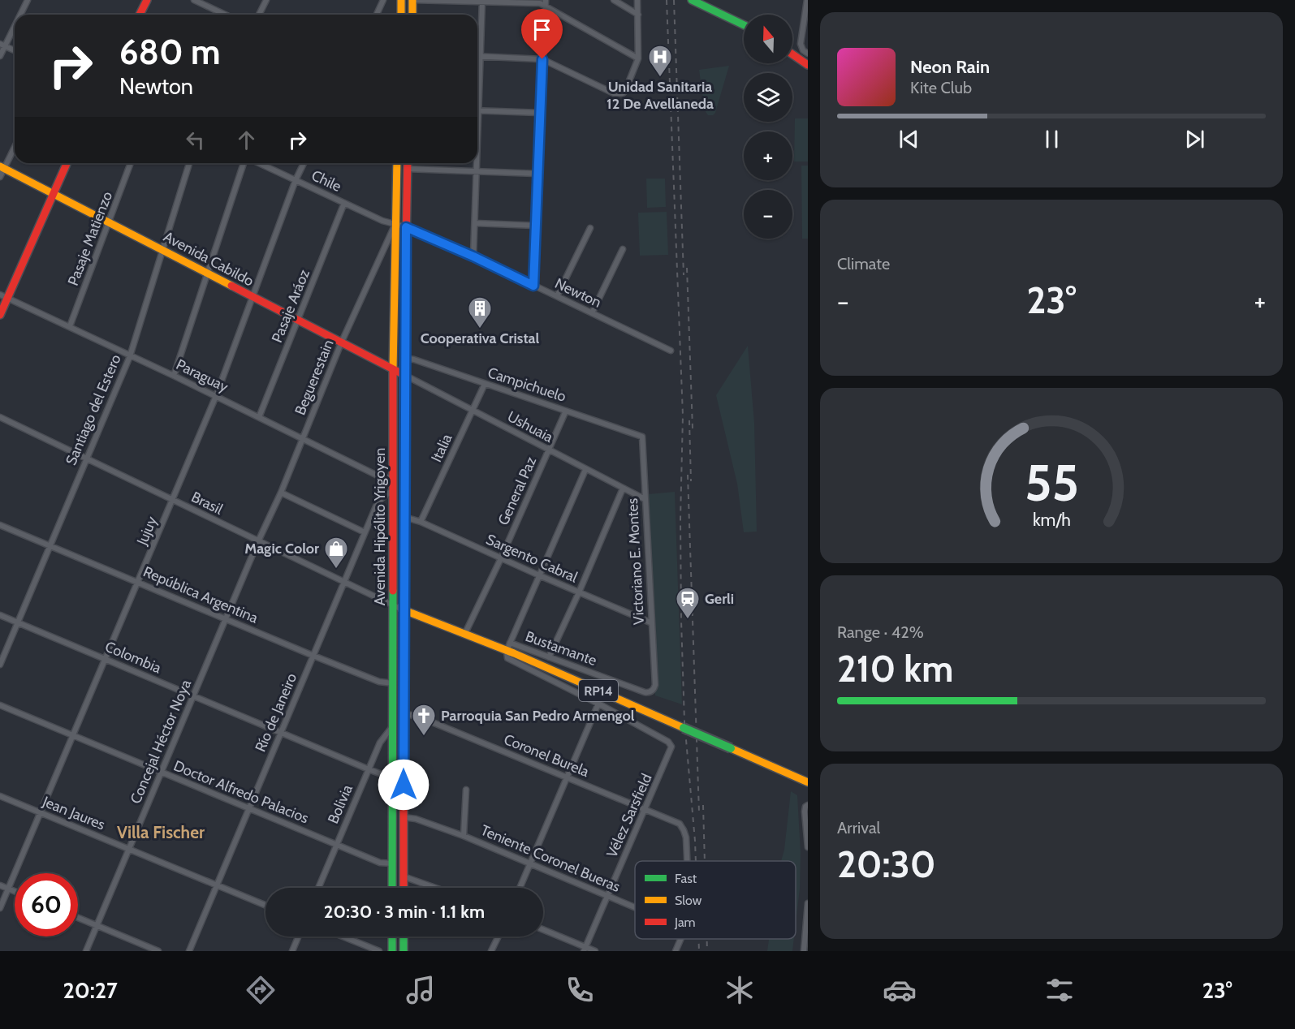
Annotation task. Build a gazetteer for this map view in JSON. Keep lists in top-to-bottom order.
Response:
{
  "streets": {
    "main road": ["Avenida Cabildo", "Avenida Hipólito Yrigoyen", "RP14"],
    "street": [
      "Chile",
      "Pasaje Matienzo",
      "Newton",
      "Pasaje Aráoz",
      "Paraguay",
      "Beguerestain",
      "Campichuelo",
      "Santiago del Estero",
      "Ushuaia",
      "Italia",
      "General Paz",
      "Brasil",
      "Jujuy",
      "Sargento Cabral",
      "Victoriano E. Montes",
      "República Argentina",
      "Bustamante",
      "Colombia",
      "Río de Janeiro",
      "Concejal Héctor Noya",
      "Coronel Burela",
      "Doctor Alfredo Palacios",
      "Bolivia",
      "Jean Jaures",
      "Vélez Sarsfield",
      "Teniente Coronel Bueras"
    ]
  },
  "crossings": [
    ["Chile", "Newton"],
    ["Chile", "Pasaje Aráoz"],
    ["Chile", "Beguerestain"],
    ["Chile", "Avenida Hipólito Yrigoyen"],
    ["Chile", "Jujuy"],
    ["Pasaje Matienzo", "Avenida Cabildo"],
    ["Pasaje Matienzo", "Paraguay"],
    ["Avenida Cabildo", "Pasaje Aráoz"],
    ["Avenida Cabildo", "Beguerestain"],
    ["Avenida Cabildo", "Santiago del Estero"],
    ["Avenida Cabildo", "Ushuaia"],
    ["Avenida Cabildo", "Avenida Hipólito Yrigoyen"],
    ["Avenida Cabildo", "Jujuy"],
    ["Newton", "Beguerestain"],
    ["Newton", "Avenida Hipólito Yrigoyen"],
    ["Pasaje Aráoz", "Paraguay"],
    ["Paraguay", "Beguerestain"],
    ["Paraguay", "Santiago del Estero"],
    ["Paraguay", "Avenida Hipólito Yrigoyen"],
    ["Paraguay", "Jujuy"],
    ["Beguerestain", "Brasil"],
    ["Beguerestain", "Avenida Hipólito Yrigoyen"],
    ["Beguerestain", "Concejal Héctor Noya"],
    ["Campichuelo", "Italia"],
    ["Campichuelo", "General Paz"],
    ["Campichuelo", "Avenida Hipólito Yrigoyen"],
    ["Campichuelo", "Victoriano E. Montes"],
    ["Santiago del Estero", "Brasil"],
    ["Santiago del Estero", "República Argentina"],
    ["Santiago del Estero", "Colombia"],
    ["Ushuaia", "Italia"],
    ["Ushuaia", "General Paz"],
    ["Ushuaia", "Avenida Hipólito Yrigoyen"],
    ["Ushuaia", "Victoriano E. Montes"],
    ["Italia", "Sargento Cabral"],
    ["General Paz", "Sargento Cabral"],
    ["General Paz", "RP14"],
    ["Brasil", "Avenida Hipólito Yrigoyen"],
    ["Brasil", "Jujuy"],
    ["Brasil", "RP14"],
    ["Brasil", "Río de Janeiro"],
    ["Brasil", "Concejal Héctor Noya"],
    ["Avenida Hipólito Yrigoyen", "Sargento Cabral"],
    ["Avenida Hipólito Yrigoyen", "República Argentina"],
    ["Avenida Hipólito Yrigoyen", "Colombia"],
    ["Avenida Hipólito Yrigoyen", "RP14"],
    ["Avenida Hipólito Yrigoyen", "Río de Janeiro"],
    ["Avenida Hipólito Yrigoyen", "Coronel Burela"],
    ["Avenida Hipólito Yrigoyen", "Doctor Alfredo Palacios"],
    ["Avenida Hipólito Yrigoyen", "Bolivia"],
    ["Avenida Hipólito Yrigoyen", "Teniente Coronel Bueras"],
    ["Jujuy", "República Argentina"],
    ["Jujuy", "Colombia"],
    ["Jujuy", "Doctor Alfredo Palacios"],
    ["Jujuy", "Jean Jaures"],
    ["Sargento Cabral", "Victoriano E. Montes"],
    ["Victoriano E. Montes", "Bustamante"],
    ["República Argentina", "Río de Janeiro"],
    ["República Argentina", "Concejal Héctor Noya"],
    ["Bustamante", "RP14"],
    ["Colombia", "Río de Janeiro"],
    ["Colombia", "Concejal Héctor Noya"],
    ["Colombia", "Bolivia"],
    ["Río de Janeiro", "Doctor Alfredo Palacios"],
    ["Río de Janeiro", "Jean Jaures"],
    ["Concejal Héctor Noya", "Doctor Alfredo Palacios"],
    ["Concejal Héctor Noya", "Jean Jaures"],
    ["Coronel Burela", "Vélez Sarsfield"],
    ["Doctor Alfredo Palacios", "Bolivia"],
    ["Vélez Sarsfield", "Teniente Coronel Bueras"]
  ],
  "districts": ["Villa Fischer"],
  "places": {
    "hospital": ["Unidad Sanitaria 12 De Avellaneda"],
    "building": ["Cooperativa Cristal"],
    "shop": ["Magic Color"],
    "station": ["Gerli"],
    "church": ["Parroquia San Pedro Armengol"]
  },
  "legend": ["Fast", "Slow", "Jam"],
  "north": "top",
  "page": {
    "map_buttons": ["+", "−"],
    "turn": ["680 m", "Newton"],
    "song": ["Neon Rain", "Kite Club"],
    "tile": [
      "Climate",
      ["Range · 42%", "210 km"],
      ["Arrival", "20:30"]
    ],
    "heat": ["−", "23°", "+"],
    "limit": "60",
    "trip": "20:30 · 3 min · 1.1 km",
    "tabs": ["20:27", "23°"],
    "gauge": ["55", "km/h"]
  }
}
